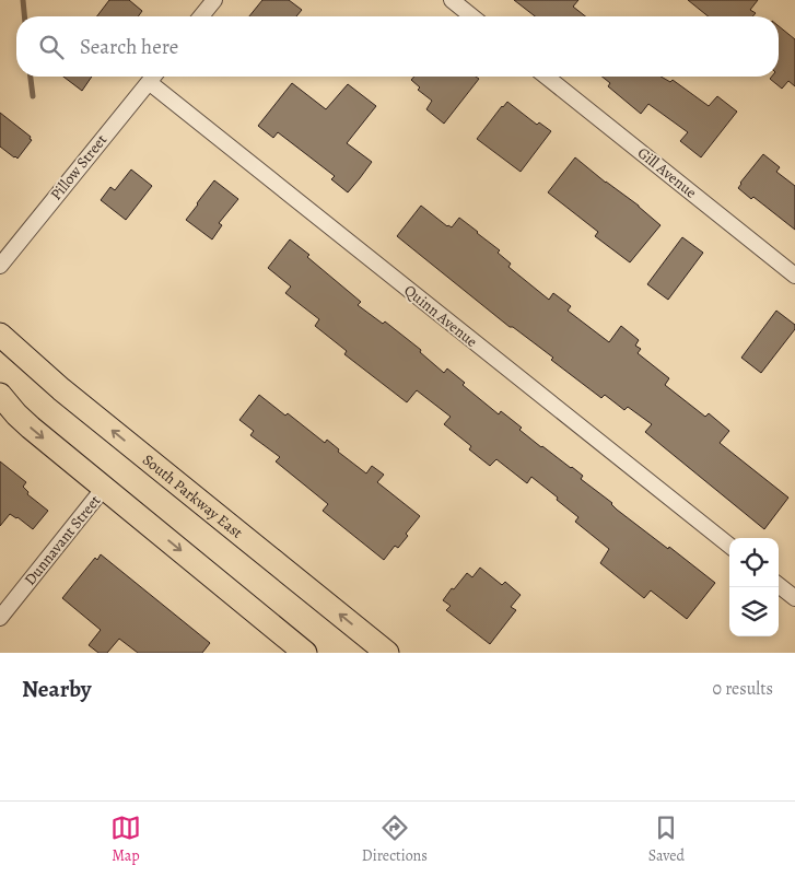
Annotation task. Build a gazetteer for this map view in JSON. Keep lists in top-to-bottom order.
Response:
{
  "streets": {
    "main road": ["South Parkway East"],
    "street": [
      "Pillow Street",
      "Gill Avenue",
      "Quinn Avenue",
      "Dunnavant Street"
    ]
  },
  "page": {
    "search": "Search here",
    "heading": ["Nearby", "0 results"],
    "nav": ["Map", "Directions", "Saved"]
  }
}
